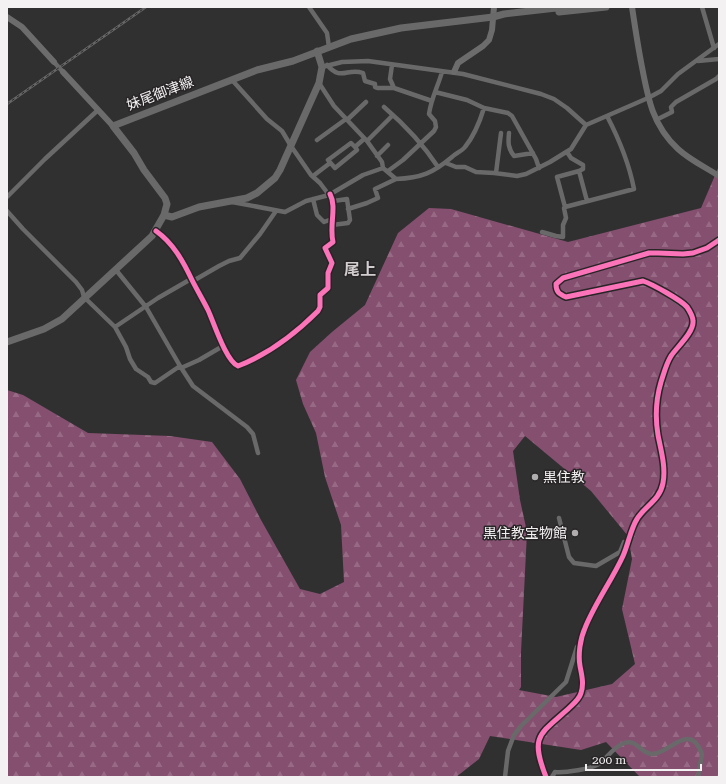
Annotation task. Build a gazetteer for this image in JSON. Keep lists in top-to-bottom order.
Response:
{
  "streets": {
    "main road": ["妹尾御津線"]
  },
  "districts": ["尾上"],
  "places": ["黒住教", "黒住教宝物館"],
  "scale_bar": "200 m"
}
